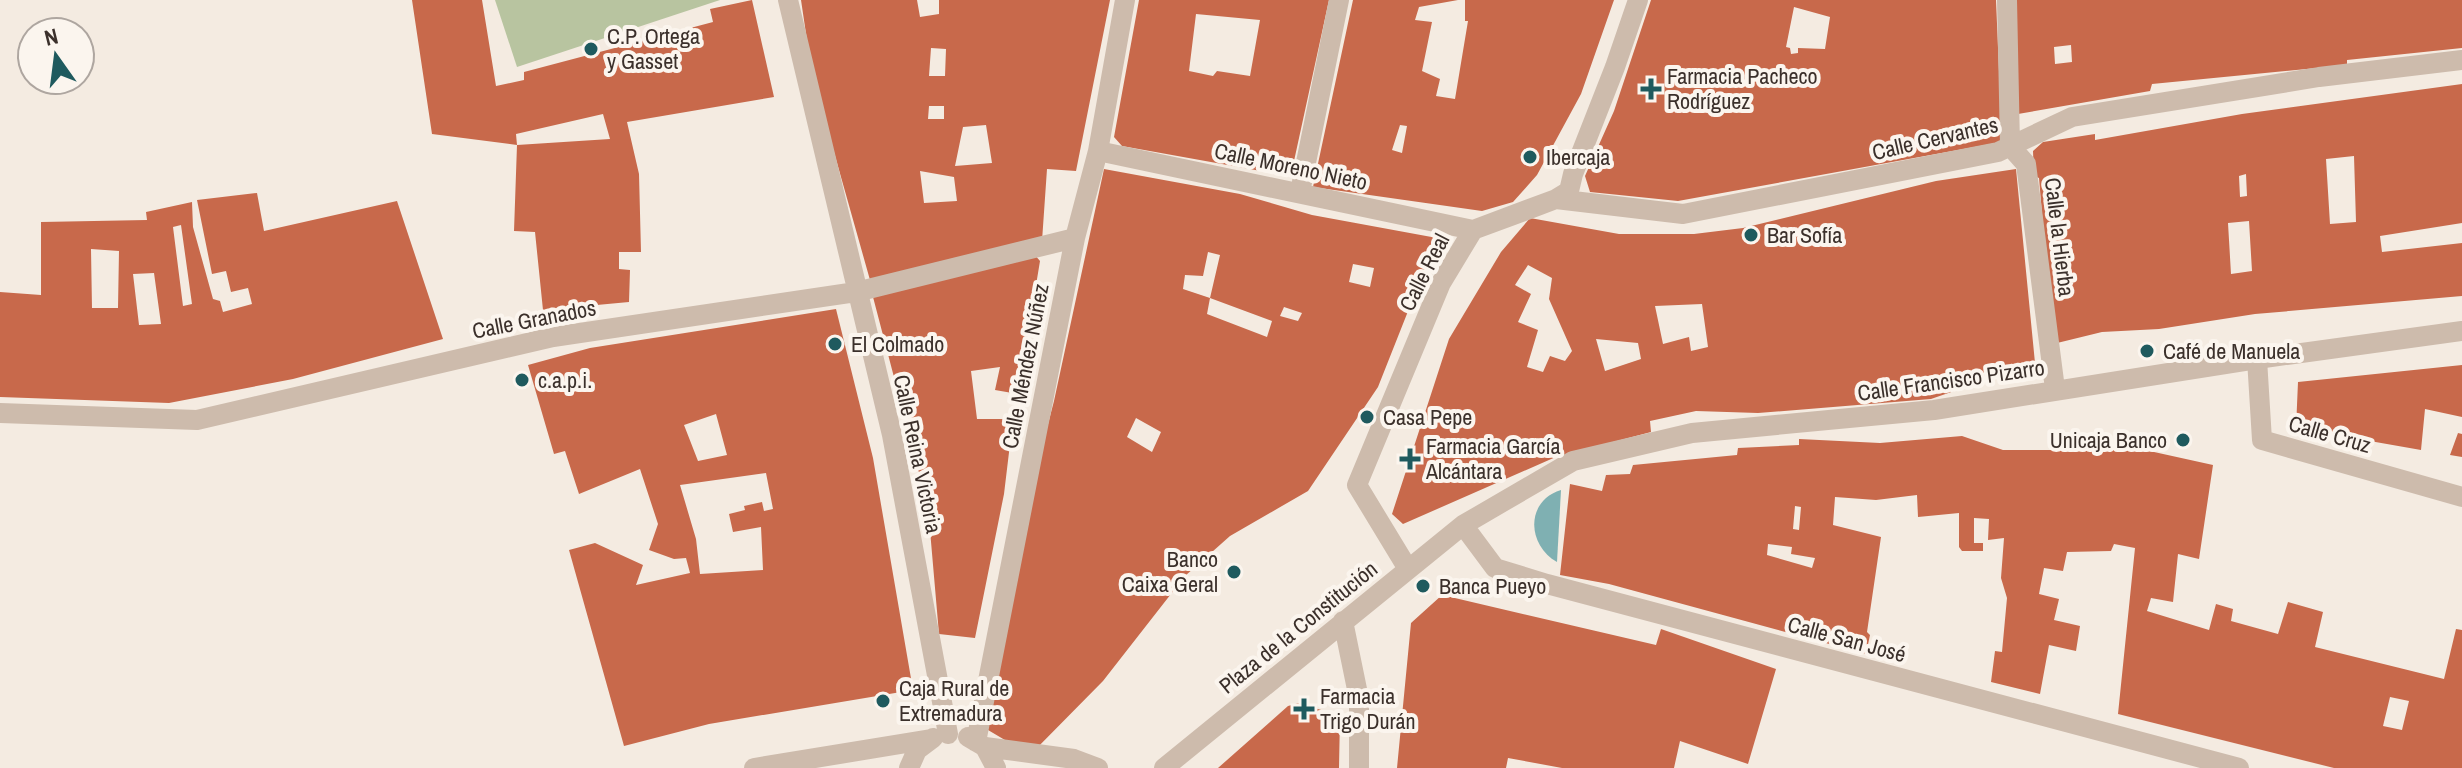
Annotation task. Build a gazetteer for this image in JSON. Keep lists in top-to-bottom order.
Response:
{
  "streets": {
    "street": [
      "Calle Cervantes",
      "Calle Moreno Nieto",
      "Calle la Hierba",
      "Calle Real",
      "Calle Granados",
      "Calle Méndez Núñez",
      "Calle Francisco Pizarro",
      "Calle Cruz",
      "Calle Reina Victoria",
      "Plaza de la Constitución",
      "Calle San José"
    ]
  },
  "crossings": [
    ["Calle Cervantes", "Calle la Hierba"],
    ["Calle Cervantes", "Calle Real"],
    ["Calle Moreno Nieto", "Calle Real"],
    ["Calle Moreno Nieto", "Calle Méndez Núñez"],
    ["Calle la Hierba", "Calle Francisco Pizarro"],
    ["Calle Real", "Plaza de la Constitución"],
    ["Calle Granados", "Calle Méndez Núñez"],
    ["Calle Granados", "Calle Reina Victoria"],
    ["Calle Francisco Pizarro", "Calle Cruz"],
    ["Calle Francisco Pizarro", "Plaza de la Constitución"],
    ["Calle Francisco Pizarro", "Calle San José"],
    ["Plaza de la Constitución", "Calle San José"]
  ],
  "places": {
    "other": [
      "C.P. Ortega y Gasset",
      "Ibercaja",
      "Bar Sofía",
      "El Colmado",
      "Café de Manuela",
      "c.a.p.i.",
      "Casa Pepe",
      "Unicaja Banco",
      "Banco Caixa Geral",
      "Banca Pueyo",
      "Caja Rural de Extremadura"
    ],
    "health": ["Farmacia Pacheco Rodríguez", "Farmacia García Alcántara", "Farmacia Trigo Durán"]
  },
  "north": "top"
}
